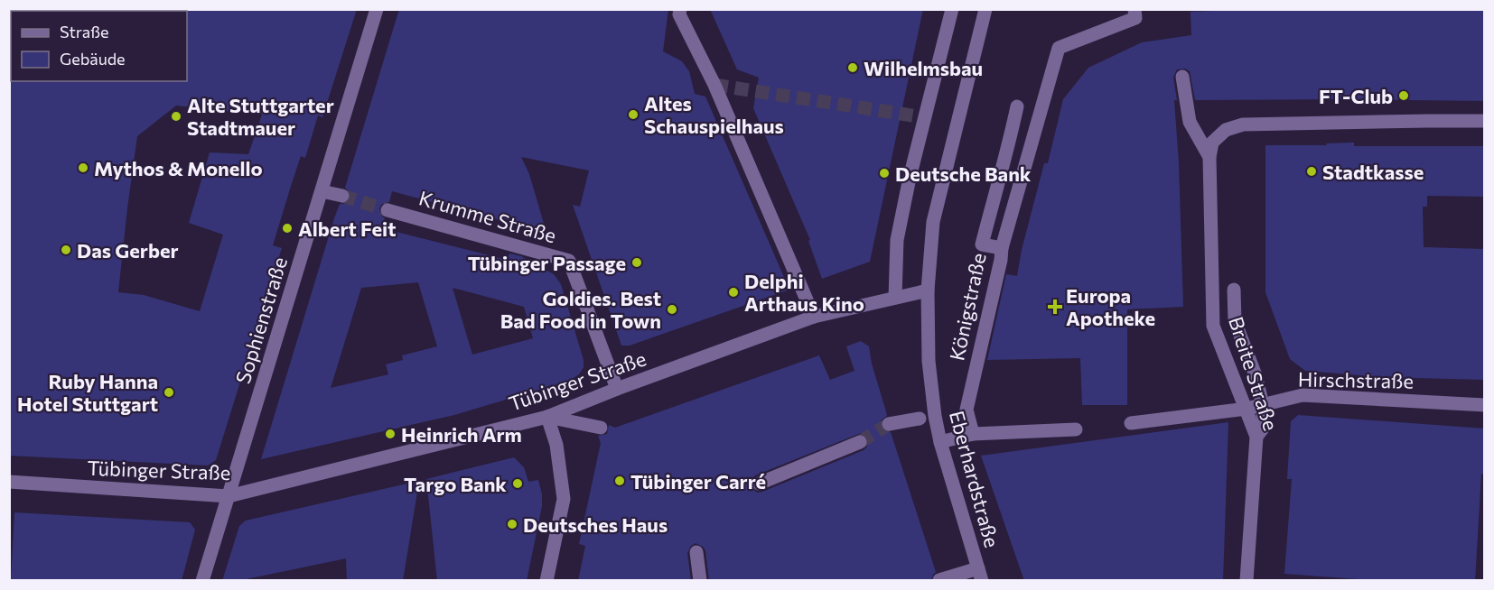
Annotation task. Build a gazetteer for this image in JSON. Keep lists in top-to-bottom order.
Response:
{
  "streets": {
    "street": [
      "Krumme Straße",
      "Königstraße",
      "Sophienstraße",
      "Breite Straße",
      "Hirschstraße",
      "Tübinger Straße",
      "Eberhardstraße"
    ]
  },
  "crossings": [
    ["Krumme Straße", "Tübinger Straße"],
    ["Königstraße", "Tübinger Straße"],
    ["Königstraße", "Eberhardstraße"],
    ["Sophienstraße", "Tübinger Straße"],
    ["Breite Straße", "Hirschstraße"],
    ["Tübinger Straße", "Eberhardstraße"]
  ],
  "places": {
    "other": [
      "Wilhelmsbau",
      "FT-Club",
      "Altes Schauspielhaus",
      "Alte Stuttgarter Stadtmauer",
      "Mythos & Monello",
      "Stadtkasse",
      "Deutsche Bank",
      "Albert Feit",
      "Das Gerber",
      "Tübinger Passage",
      "Delphi Arthaus Kino",
      "Goldies. Best Bad Food in Town",
      "Ruby Hanna Hotel Stuttgart",
      "Heinrich Arm",
      "Tübinger Carré",
      "Targo Bank",
      "Deutsches Haus"
    ],
    "health": ["Europa Apotheke"]
  },
  "legend": ["Straße", "Gebäude"]
}
